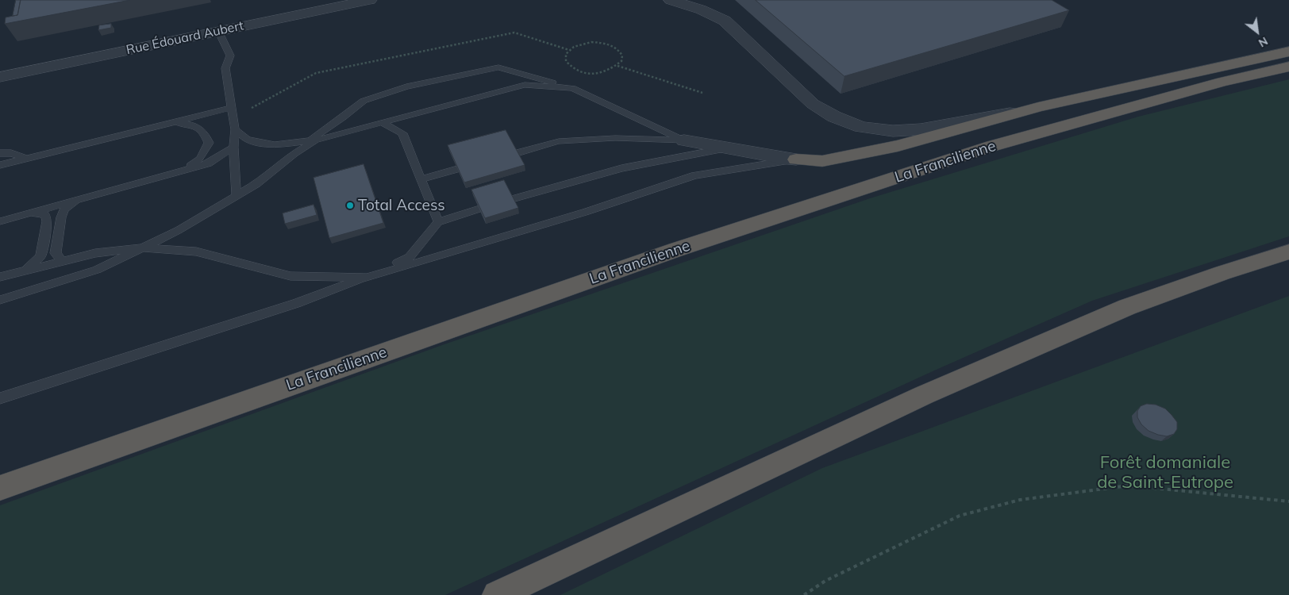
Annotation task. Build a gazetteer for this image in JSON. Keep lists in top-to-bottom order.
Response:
{
  "streets": {
    "highway": ["La Francilienne"],
    "street": ["Rue Édouard Aubert"]
  },
  "parks": ["Forêt domaniale de Saint-Eutrope"],
  "places": ["Total Access"],
  "north": "bottom right"
}
